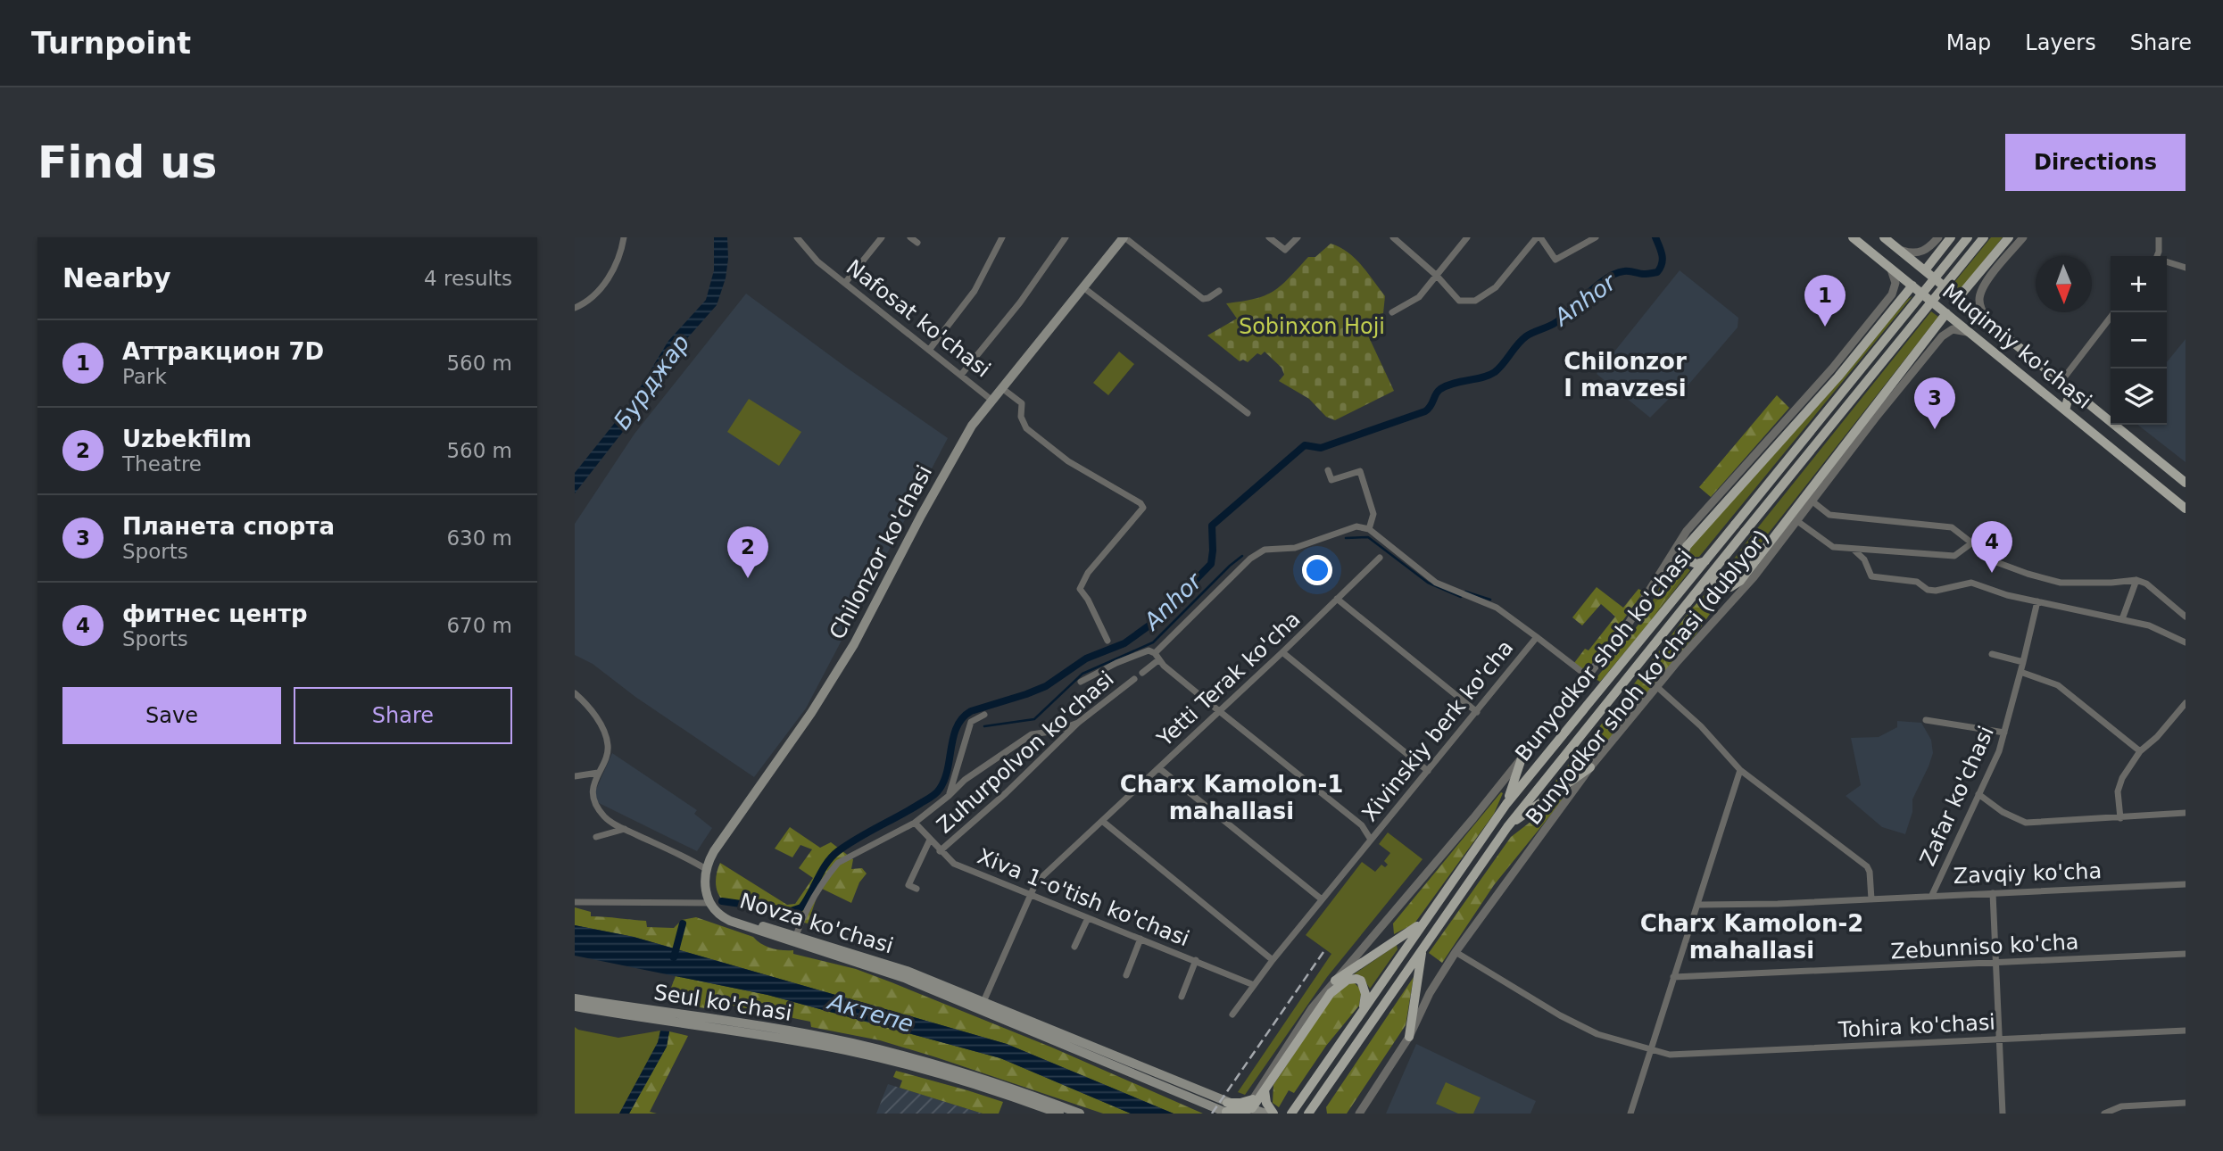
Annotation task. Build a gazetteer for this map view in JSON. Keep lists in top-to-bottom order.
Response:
{
  "streets": {
    "main road": [
      "Muqimiy ko'chasi",
      "Chilonzor ko'chasi",
      "Bunyodkor shoh ko'chasi",
      "Novza ko'chasi",
      "Seul ko'chasi"
    ],
    "street": [
      "Nafosat ko'chasi",
      "Bunyodkor shoh koʻchasi (dublyor)",
      "Yetti Terak ko'cha",
      "Xivinskiy berk ko'cha",
      "Zuhurpolvon ko'chasi",
      "Zafar ko'chasi",
      "Zavqiy ko'cha",
      "Xiva 1-o'tish ko'chasi",
      "Zebunniso ko'cha",
      "Tohira ko'chasi"
    ]
  },
  "crossings": [
    ["Nafosat ko'chasi", "Chilonzor ko'chasi"],
    ["Muqimiy ko'chasi", "Bunyodkor shoh koʻchasi (dublyor)"],
    ["Bunyodkor shoh koʻchasi (dublyor)", "Tohira ko'chasi"],
    ["Yetti Terak ko'cha", "Xiva 1-o'tish ko'chasi"],
    ["Yetti Terak ko'cha", "Novza ko'chasi"],
    ["Xivinskiy berk ko'cha", "Xiva 1-o'tish ko'chasi"],
    ["Zuhurpolvon ko'chasi", "Xiva 1-o'tish ko'chasi"],
    ["Zuhurpolvon ko'chasi", "Novza ko'chasi"],
    ["Zafar ko'chasi", "Zavqiy ko'cha"]
  ],
  "districts": ["Chilonzor I mavzesi", "Charx Kamolon-1 mahallasi", "Charx Kamolon-2 mahallasi"],
  "water": ["Anhor", "Бурджар", "Актепе"],
  "parks": ["Sobinxon Hoji"],
  "north": "bottom",
  "page": {
    "header": "Turnpoint",
    "nav": ["Map", "Layers", "Share"],
    "buttons": [
      "Directions",
      ["Save", "Share"]
    ],
    "title": "Find us",
    "heading": ["Nearby", "4 results"],
    "map_buttons": ["+", "−"],
    "pins": [
      "1",
      "3",
      "4",
      "2"
    ],
    "list": [
      {
        "mark": "1",
        "name": "Аттракцион 7D",
        "note": "Park",
        "value": "560 m"
      },
      {
        "mark": "2",
        "name": "Uzbekfilm",
        "note": "Theatre",
        "value": "560 m"
      },
      {
        "mark": "3",
        "name": "Планета спорта",
        "note": "Sports",
        "value": "630 m"
      },
      {
        "mark": "4",
        "name": "фитнес центр",
        "note": "Sports",
        "value": "670 m"
      }
    ]
  }
}
